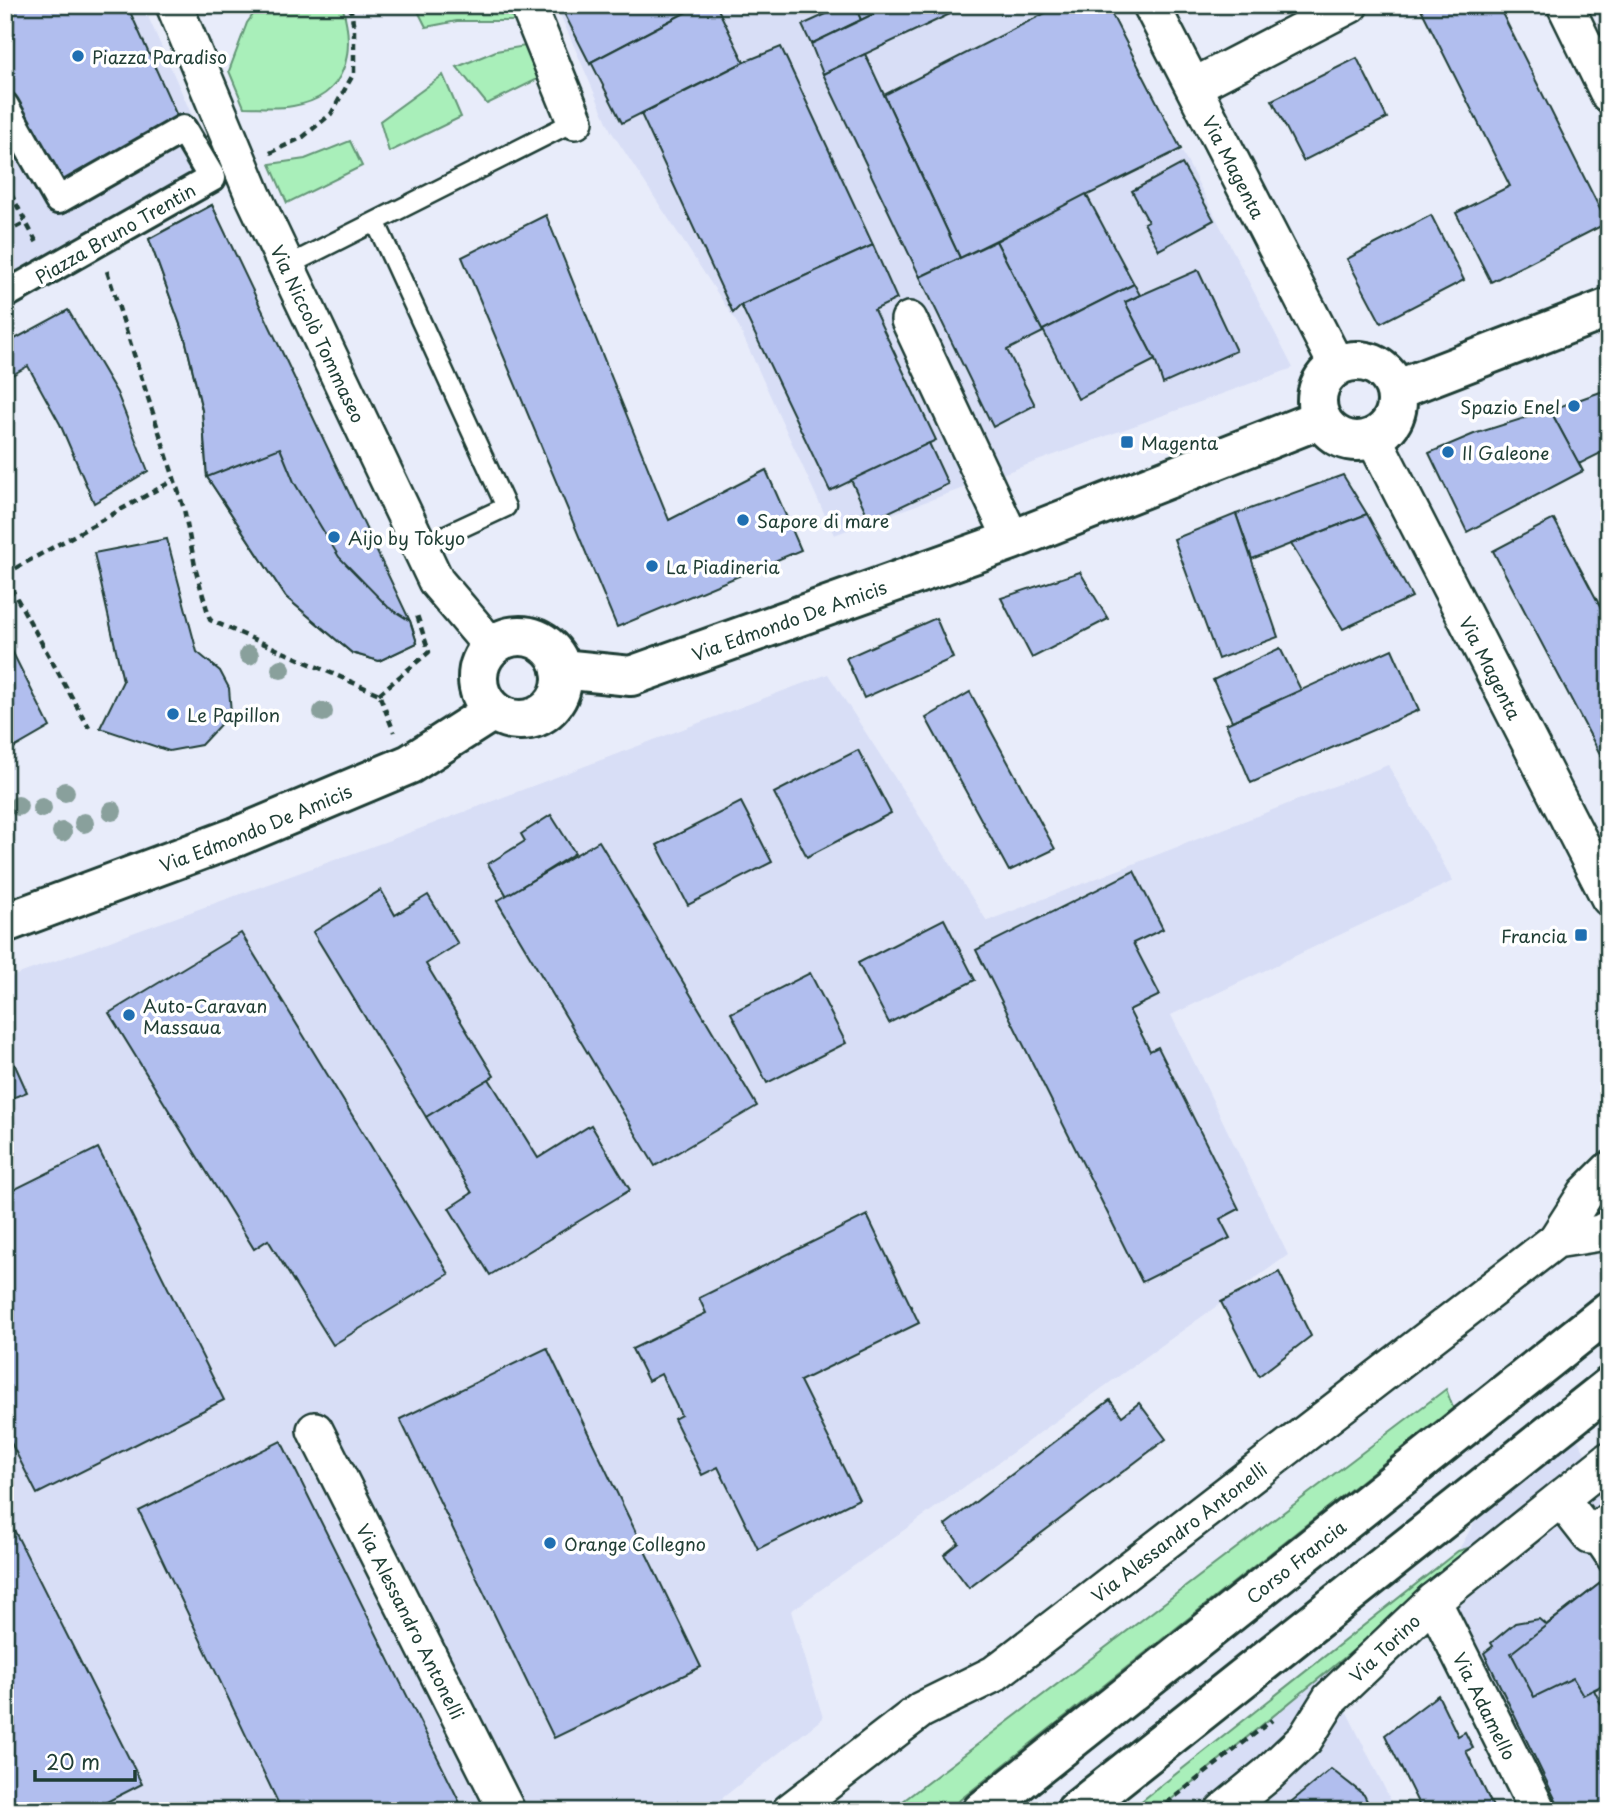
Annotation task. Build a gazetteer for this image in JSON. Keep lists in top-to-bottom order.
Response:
{
  "streets": {
    "street": [
      "Via Magenta",
      "Piazza Bruno Trentin",
      "Via Niccolò Tommaseo",
      "Via Edmondo De Amicis",
      "Via Alessandro Antonelli",
      "Corso Francia",
      "Via Torino",
      "Via Adamello"
    ]
  },
  "crossings": [
    ["Via Magenta", "Via Edmondo De Amicis"],
    ["Via Niccolò Tommaseo", "Via Edmondo De Amicis"],
    ["Via Torino", "Via Adamello"]
  ],
  "places": {
    "other": [
      "Piazza Paradiso",
      "Spazio Enel",
      "Il Galeone",
      "Sapore di mare",
      "Aijo by Tokyo",
      "La Piadineria",
      "Le Papillon",
      "Auto-Caravan Massaua",
      "Orange Collegno"
    ],
    "transit": ["Magenta", "Francia"]
  },
  "scale_bar": "20 m"
}
